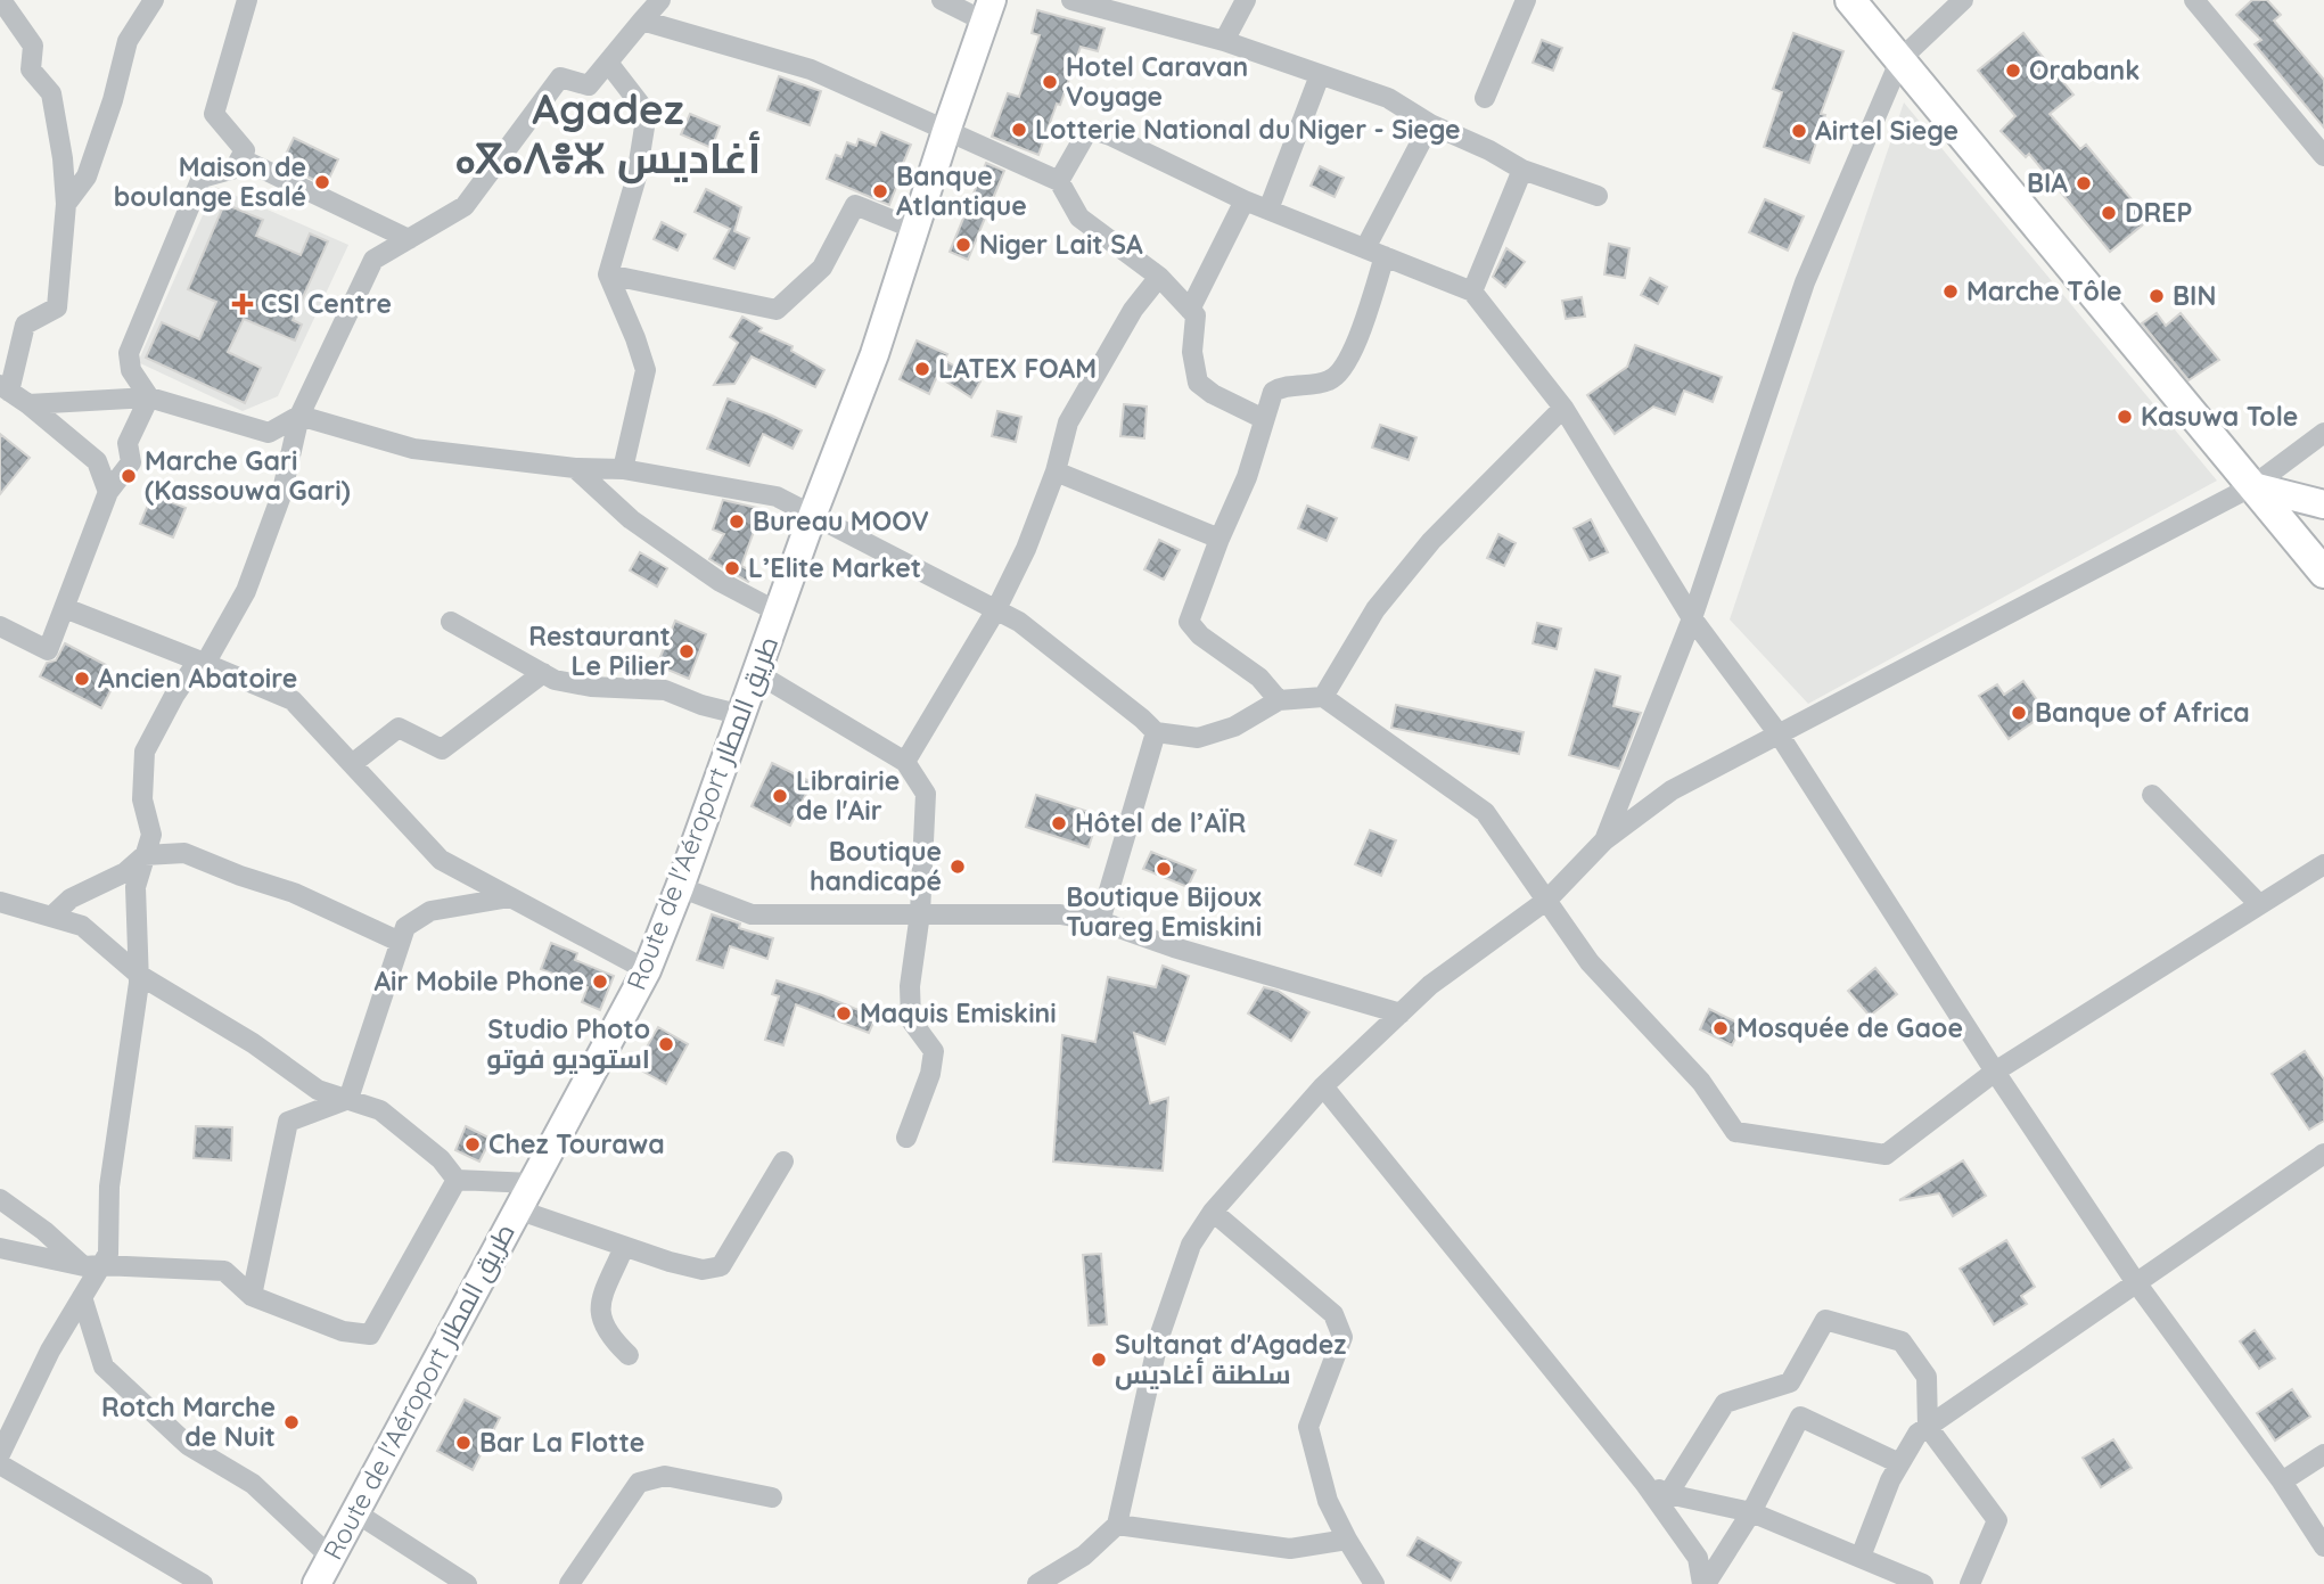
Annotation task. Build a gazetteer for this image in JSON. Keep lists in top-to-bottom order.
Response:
{
  "streets": {
    "main road": ["Route de l'Aéroport طريق المطار"]
  },
  "districts": ["Agadez ⴰⴳⴰⴷⴻⵣ أغاديس"],
  "places": {
    "other": [
      "Orabank",
      "Hotel Caravan Voyage",
      "Lotterie National du Niger - Siege",
      "Airtel Siege",
      "Maison de boulange Esalé",
      "BIA",
      "Banque Atlantique",
      "DREP",
      "Niger Lait SA",
      "Marche Tôle",
      "BIN",
      "LATEX FOAM",
      "Kasuwa Tole",
      "Marche Gari (Kassouwa Gari)",
      "Bureau MOOV",
      "L’Elite Market",
      "Restaurant Le Pilier",
      "Ancien Abatoire",
      "Banque of Africa",
      "Librairie de l'Air",
      "Hôtel de l’AÏR",
      "Boutique handicapé",
      "Boutique Bijoux Tuareg Emiskini",
      "Air Mobile Phone",
      "Maquis Emiskini",
      "Mosquée de Gaoe",
      "Studio Photo استوديو فوتو",
      "Chez Tourawa",
      "Sultanat d'Agadez سلطنة أغاديس",
      "Rotch Marche de Nuit",
      "Bar La Flotte"
    ],
    "health": ["CSI Centre"]
  }
}
